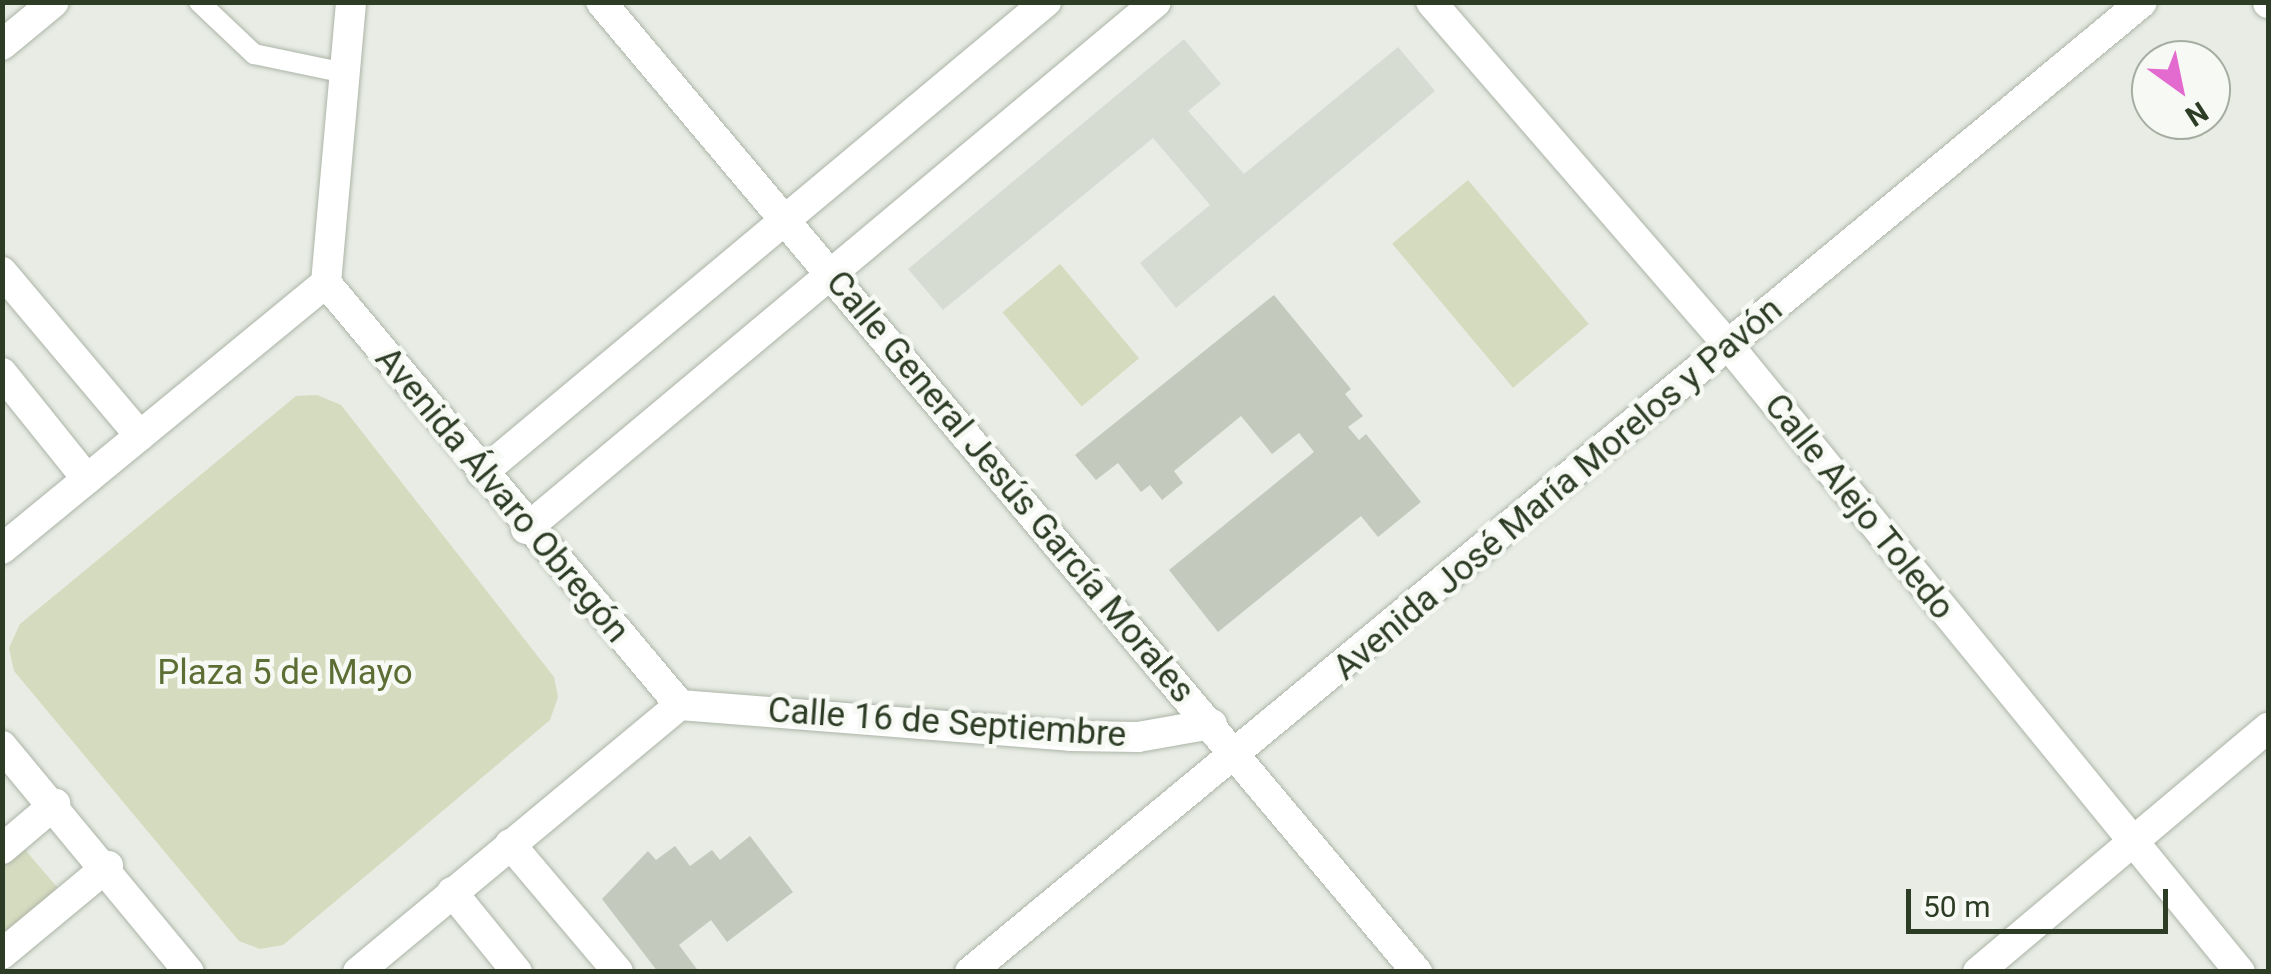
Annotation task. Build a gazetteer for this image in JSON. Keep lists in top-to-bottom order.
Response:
{
  "streets": {
    "street": [
      "Calle General Jesús García Morales",
      "Avenida José María Morelos y Pavón",
      "Avenida Álvaro Obregón",
      "Calle Alejo Toledo",
      "Calle 16 de Septiembre"
    ]
  },
  "crossings": [
    ["Calle General Jesús García Morales", "Avenida José María Morelos y Pavón"],
    ["Calle General Jesús García Morales", "Calle 16 de Septiembre"],
    ["Avenida José María Morelos y Pavón", "Calle Alejo Toledo"],
    ["Avenida Álvaro Obregón", "Calle 16 de Septiembre"]
  ],
  "parks": ["Plaza 5 de Mayo"],
  "scale_bar": "50 m",
  "north": "bottom right"
}
